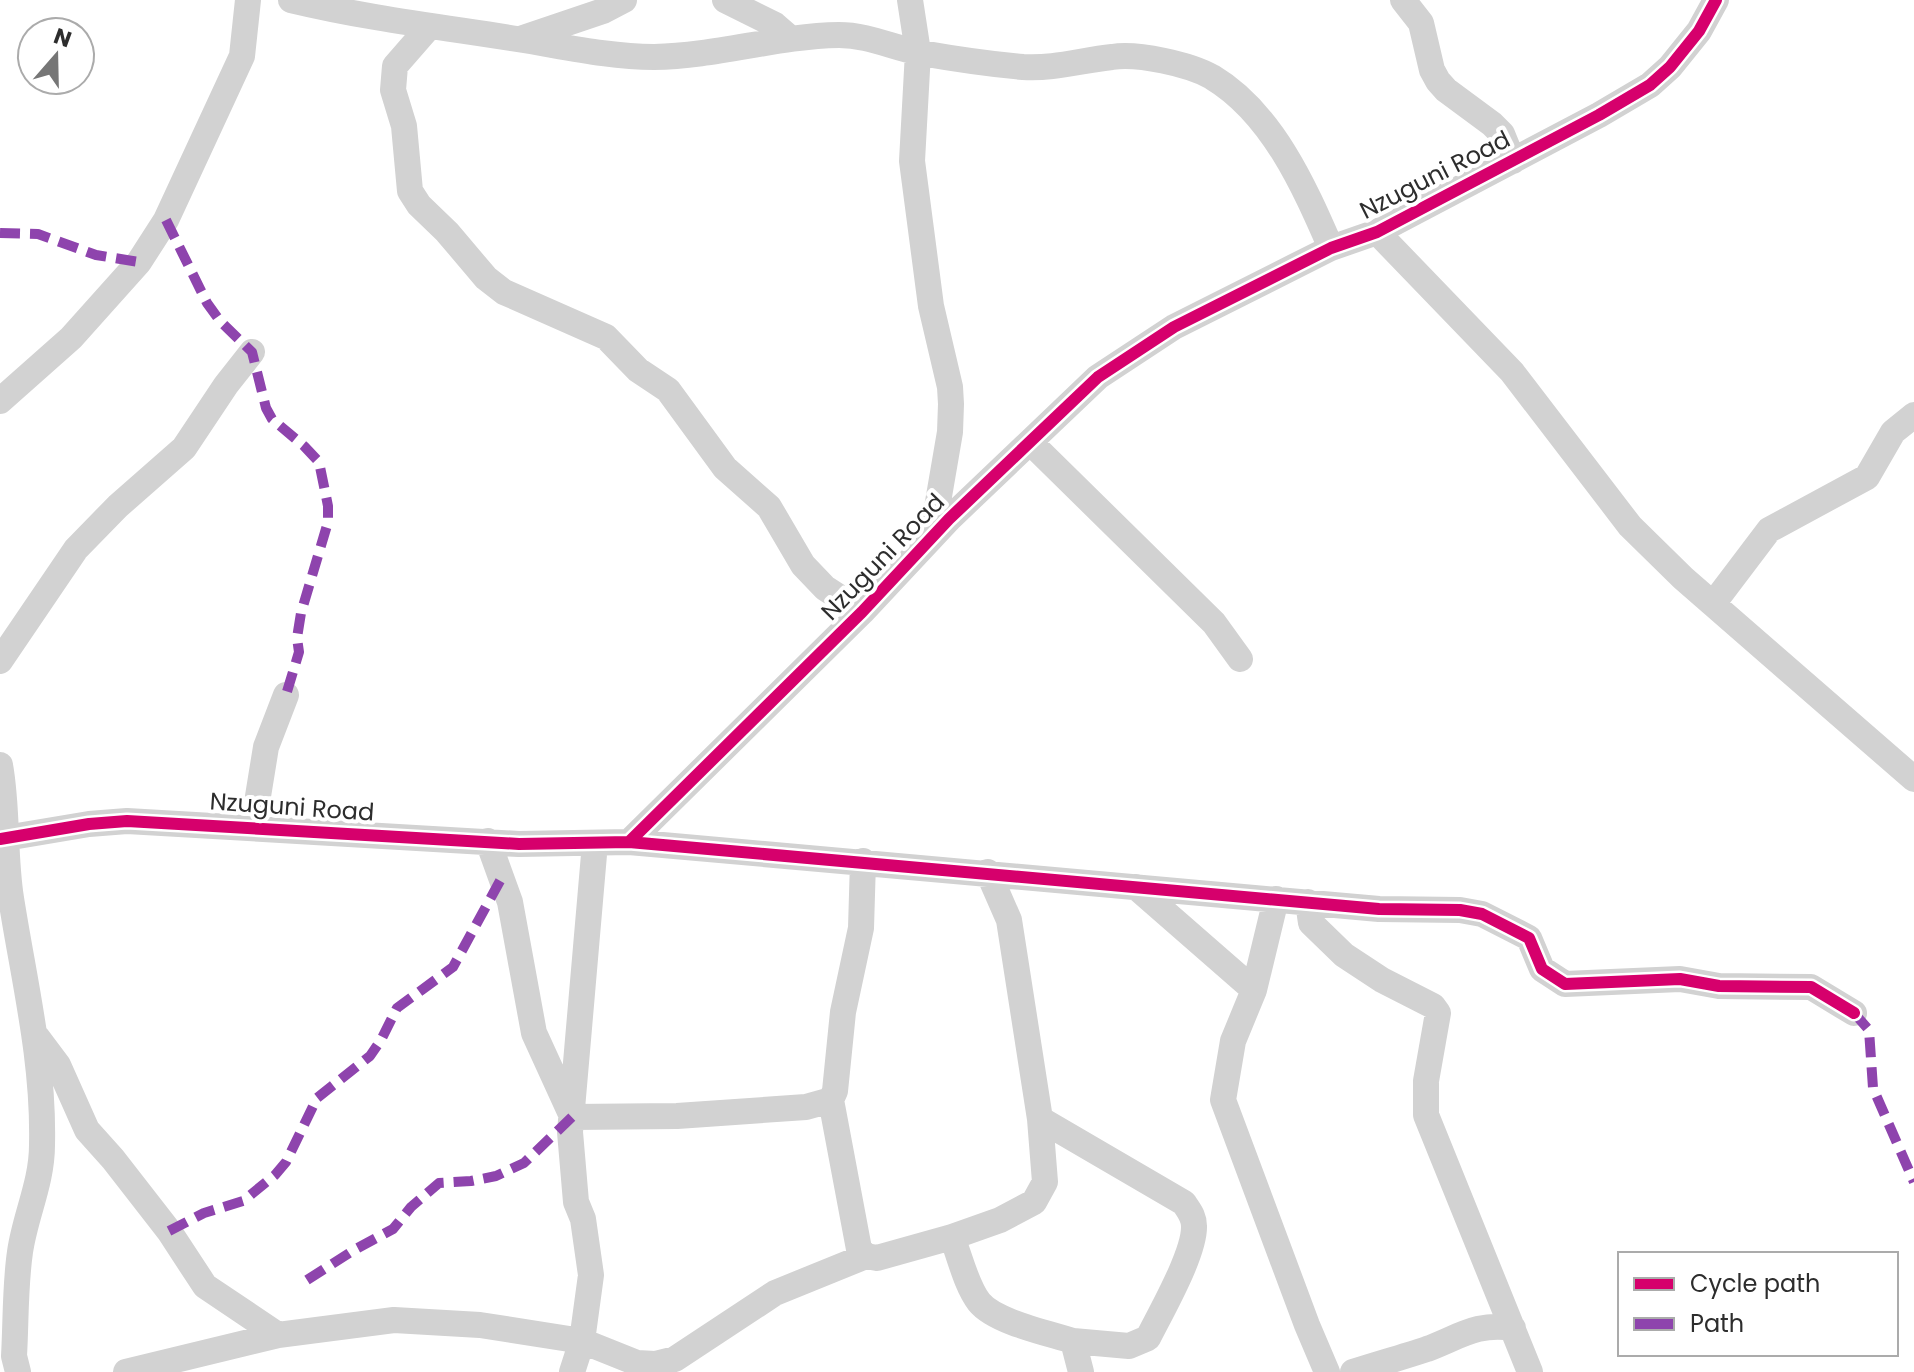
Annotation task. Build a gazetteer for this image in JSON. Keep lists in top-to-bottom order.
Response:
{
  "streets": {
    "street": ["Nzuguni Road"]
  },
  "legend": ["Cycle path", "Path"],
  "north": "top"
}
